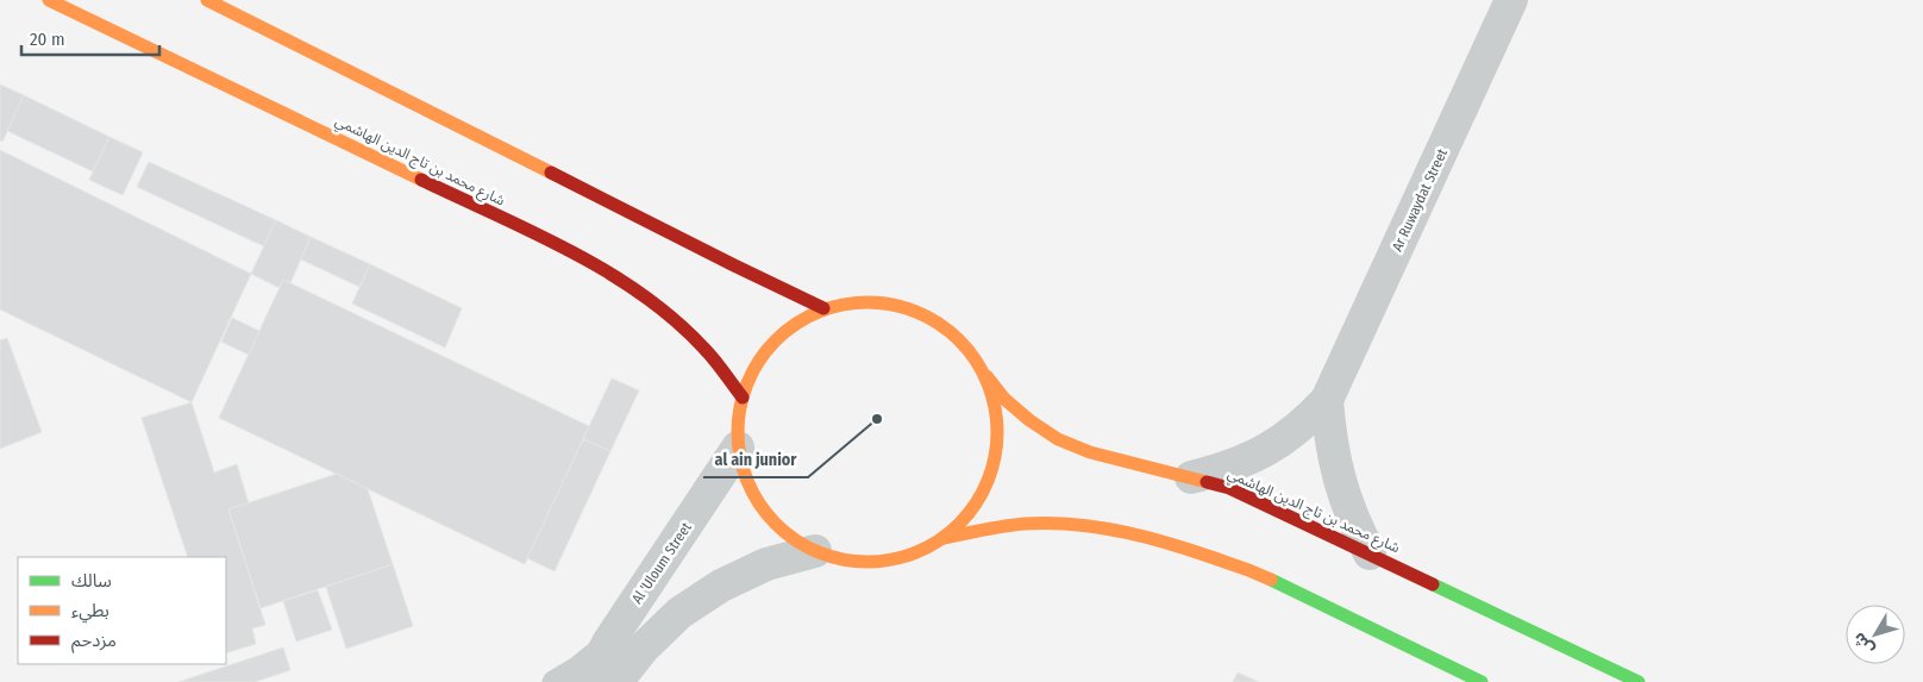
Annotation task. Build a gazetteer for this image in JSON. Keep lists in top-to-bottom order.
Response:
{
  "streets": {
    "street": ["شارع محمد بن تاج الدين الهاشمي", "Ar Ruwaydat Street", "Al 'Uloum Street"]
  },
  "crossings": [
    ["شارع محمد بن تاج الدين الهاشمي", "Ar Ruwaydat Street"]
  ],
  "places": ["al ain junior"],
  "legend": ["سالك", "بطيء", "مزدحم"],
  "scale_bar": "20 m",
  "north": "bottom left"
}
